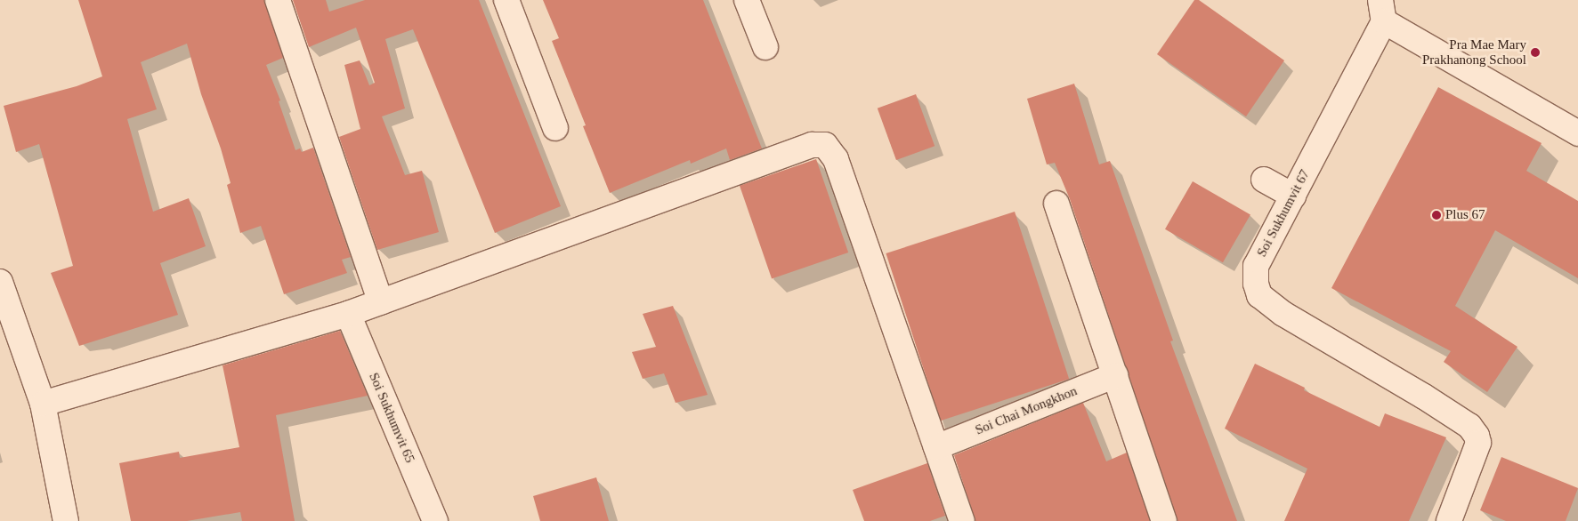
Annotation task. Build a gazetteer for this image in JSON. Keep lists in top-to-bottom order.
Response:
{
  "streets": {
    "street": ["Soi Sukhumvit 67", "Soi Chai Mongkhon", "Soi Sukhumvit 65"]
  },
  "places": ["Pra Mae Mary Prakhanong School", "Plus 67"]
}
